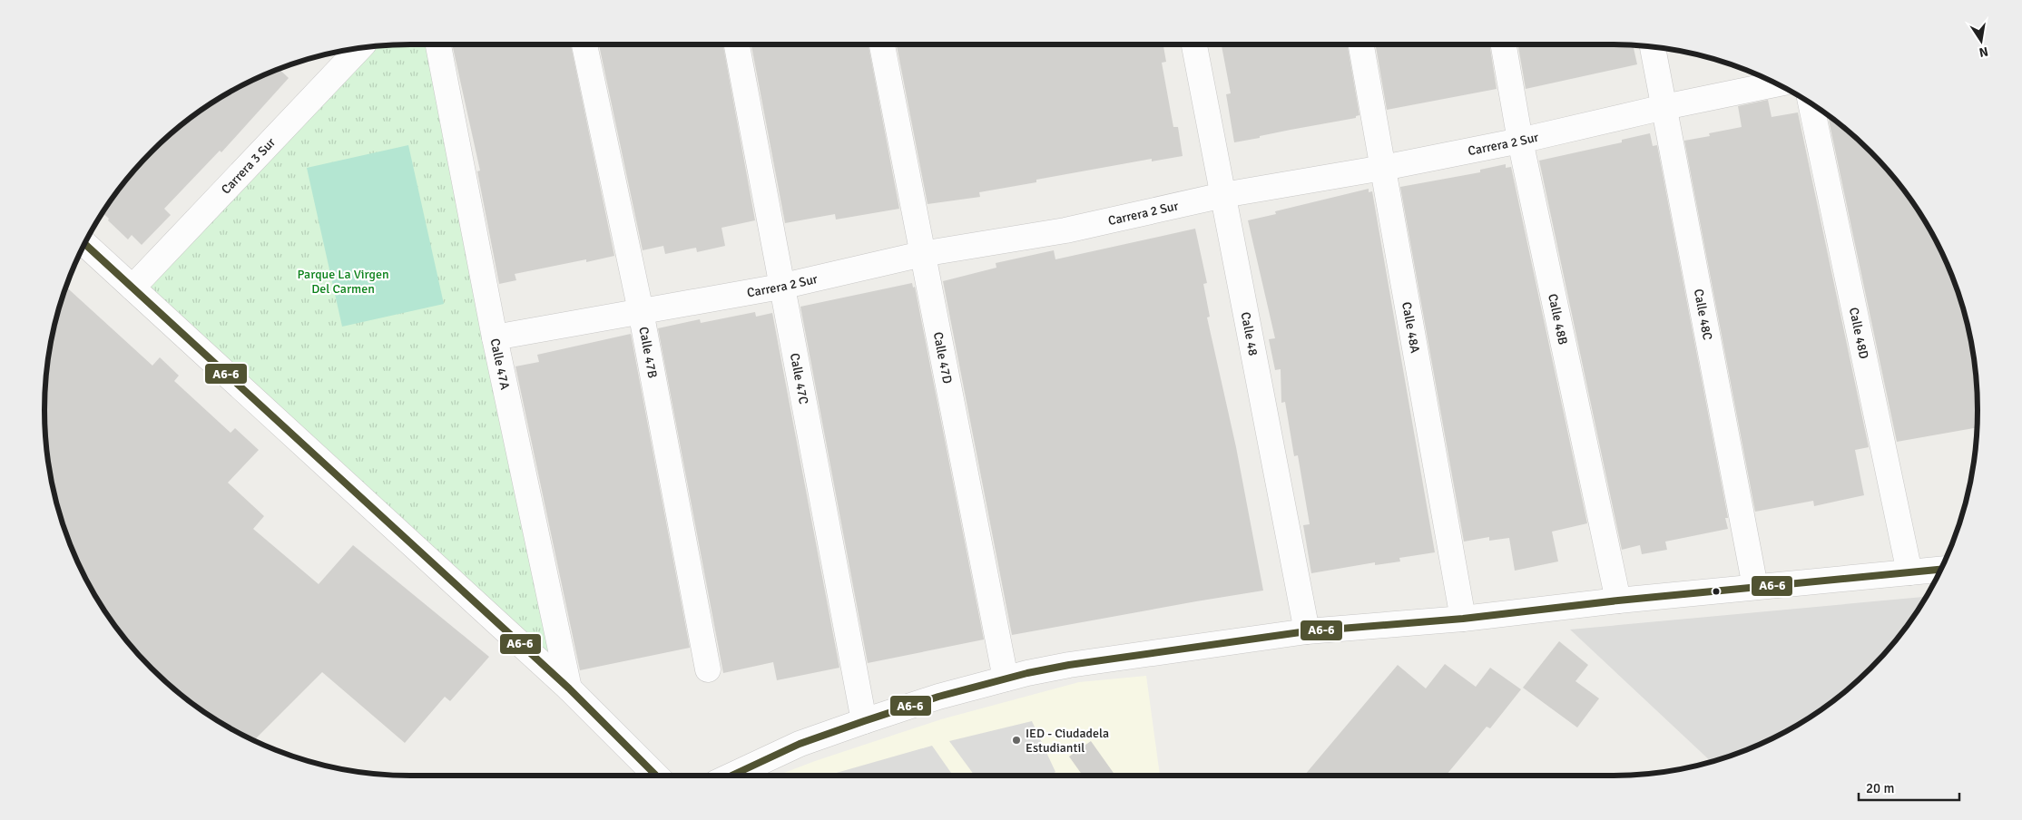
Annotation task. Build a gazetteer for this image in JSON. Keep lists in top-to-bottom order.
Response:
{
  "streets": {
    "street": [
      "Carrera 2 Sur",
      "Carrera 3 Sur",
      "Calle 48C",
      "Calle 48B",
      "Calle 48A",
      "Calle 48D",
      "Calle 48",
      "Calle 47B",
      "Calle 47D",
      "Calle 47A",
      "Calle 47C"
    ]
  },
  "crossings": [
    ["Carrera 2 Sur", "Calle 48C"],
    ["Carrera 2 Sur", "Calle 48B"],
    ["Carrera 2 Sur", "Calle 48A"],
    ["Carrera 2 Sur", "Calle 48"],
    ["Carrera 2 Sur", "Calle 47B"],
    ["Carrera 2 Sur", "Calle 47D"],
    ["Carrera 2 Sur", "Calle 47A"],
    ["Carrera 2 Sur", "Calle 47C"]
  ],
  "parks": ["Parque La Virgen Del Carmen"],
  "places": ["IED - Ciudadela Estudiantil"],
  "lines": ["transit line A6-6"],
  "scale_bar": "20 m",
  "north": "bottom"
}
